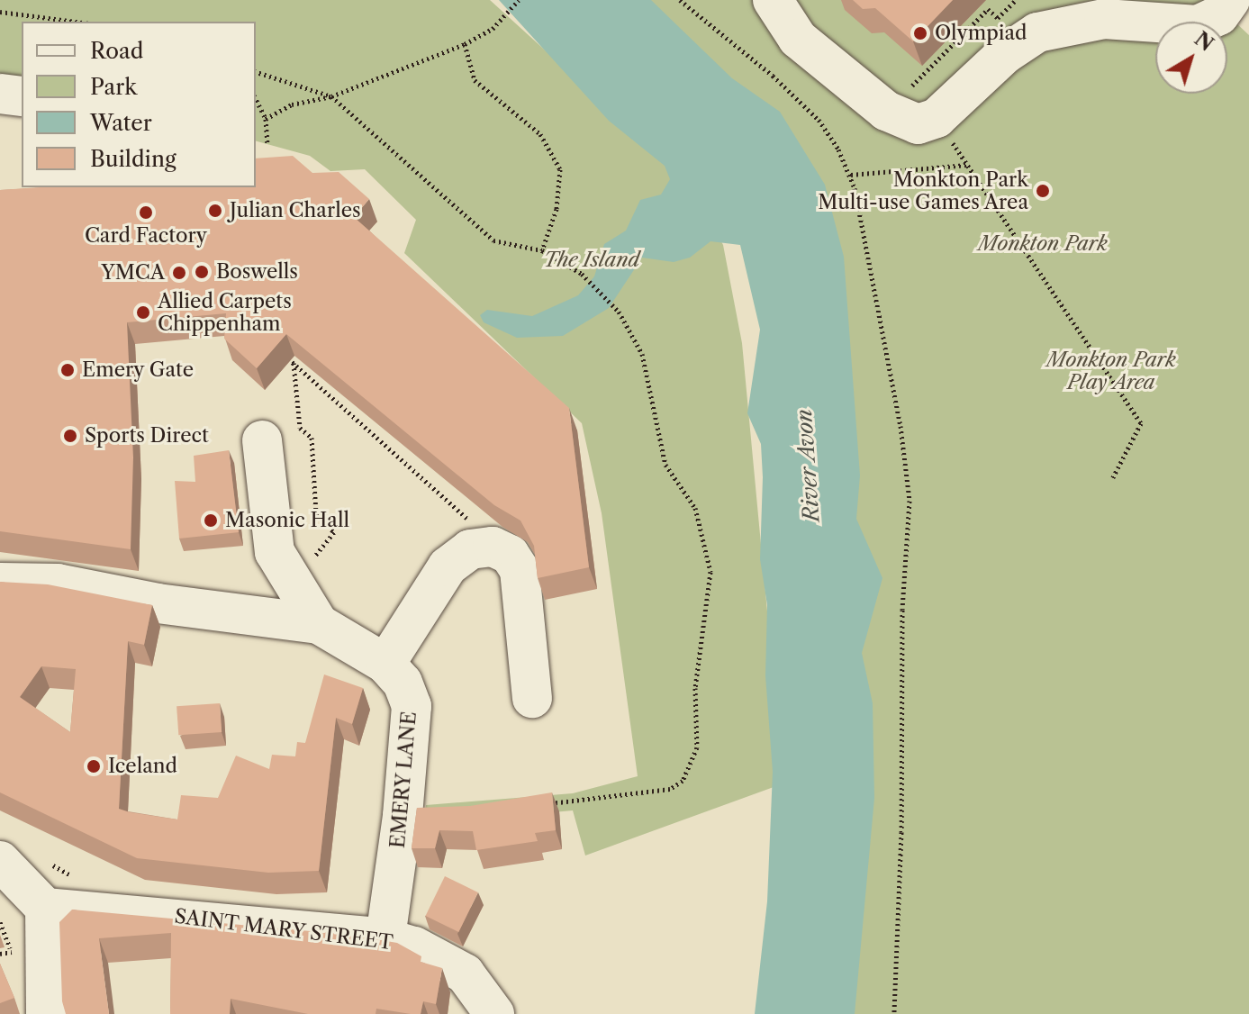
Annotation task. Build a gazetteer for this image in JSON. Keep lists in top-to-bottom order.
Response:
{
  "streets": {
    "street": ["EMERY LANE", "SAINT MARY STREET"]
  },
  "crossings": [
    ["EMERY LANE", "SAINT MARY STREET"]
  ],
  "water": ["River Avon"],
  "parks": ["Monkton Park", "The Island", "Monkton Park Play Area"],
  "places": [
    "Olympiad",
    "Monkton Park Multi-use Games Area",
    "Julian Charles",
    "Card Factory",
    "Boswells",
    "YMCA",
    "Allied Carpets Chippenham",
    "Emery Gate",
    "Sports Direct",
    "Masonic Hall",
    "Iceland"
  ],
  "legend": [
    "Road",
    "Park",
    "Water",
    "Building"
  ],
  "north": "top right"
}
